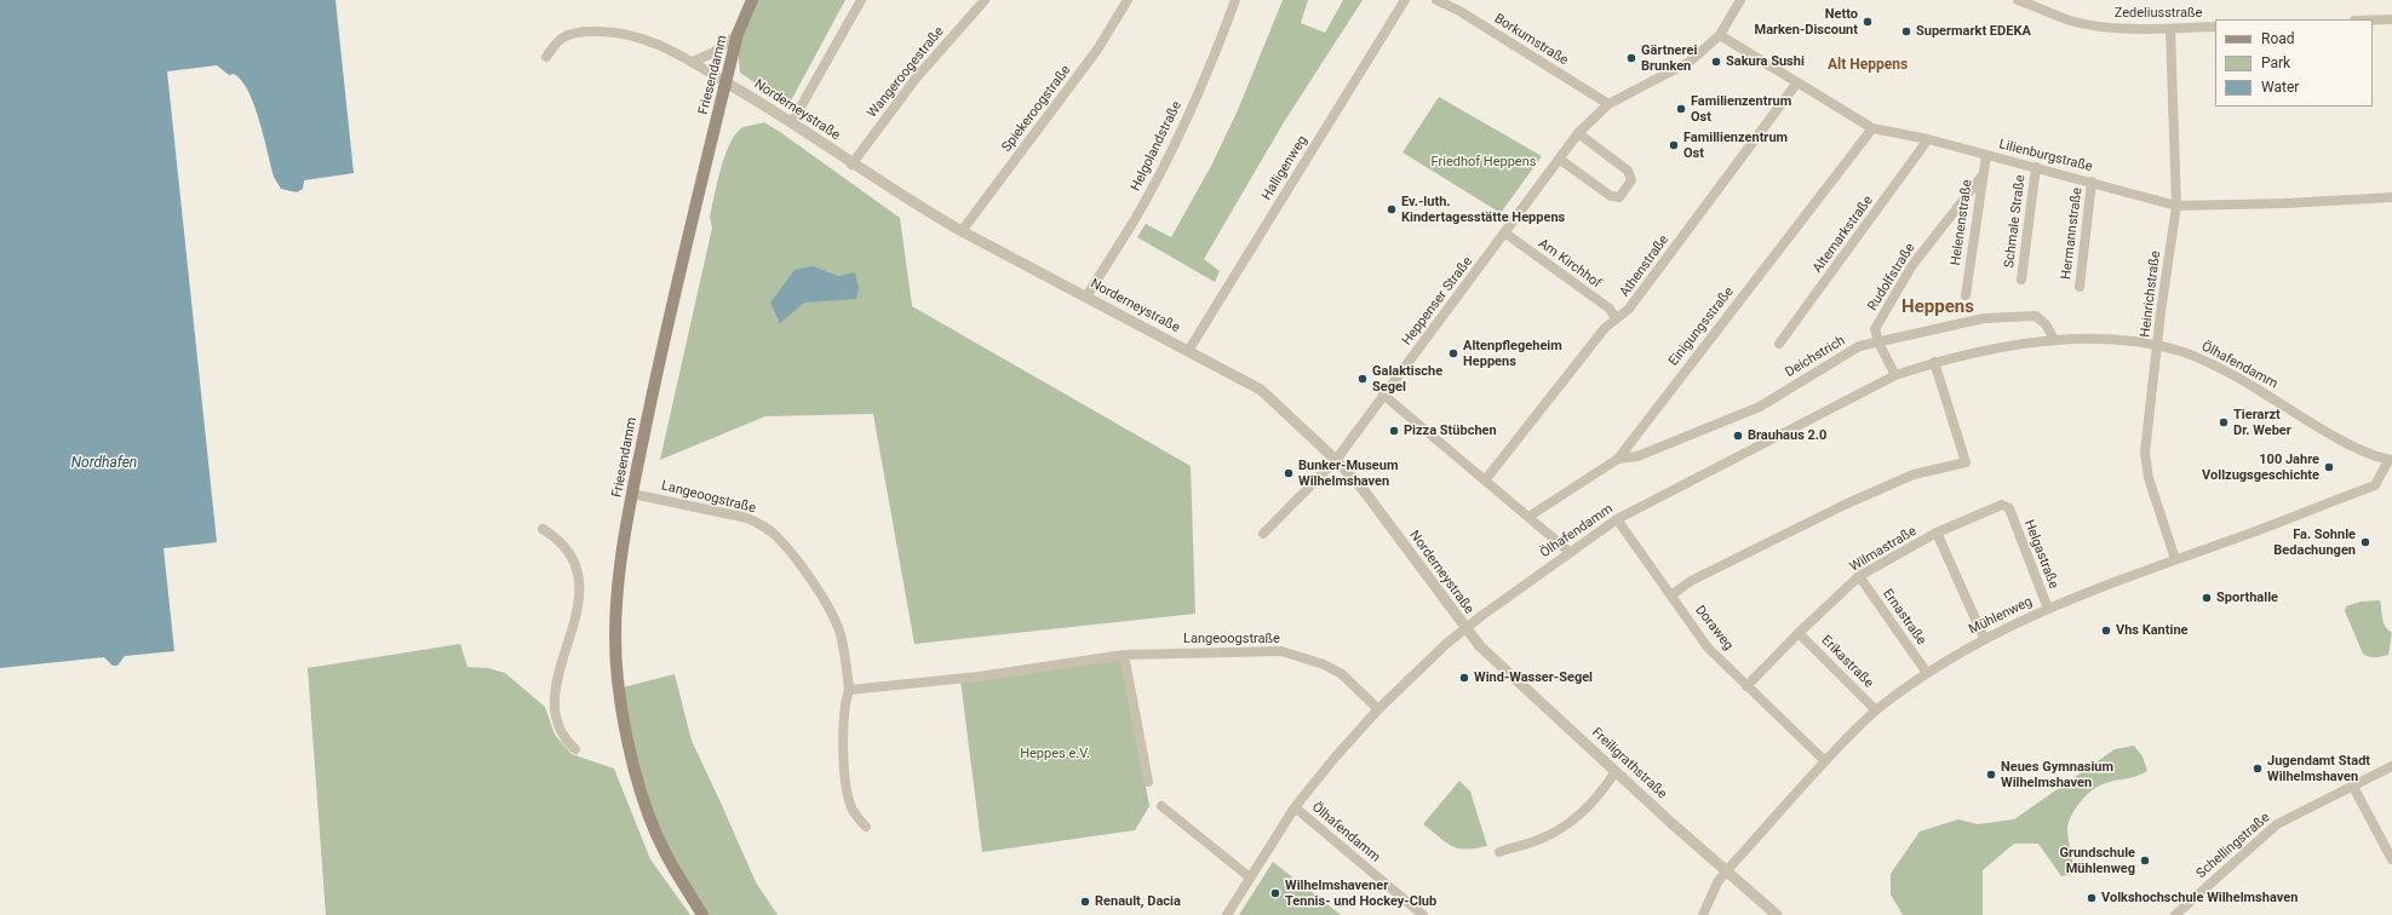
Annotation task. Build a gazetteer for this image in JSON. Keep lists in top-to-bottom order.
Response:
{
  "streets": {
    "main road": ["Friesendamm"],
    "street": [
      "Zedeliusstraße",
      "Borkumstraße",
      "Wangeroogestraße",
      "Spiekeroogstraße",
      "Norderneystraße",
      "Helgolandstraße",
      "Lilienburgstraße",
      "Halligenweg",
      "Schmale Straße",
      "Helenenstraße",
      "Hermannstraße",
      "Altemarkstraße",
      "Am Kirchhof",
      "Athenstraße",
      "Rudolfstraße",
      "Heinrichstraße",
      "Heppenser Straße",
      "Einigungsstraße",
      "Deichstrich",
      "Ölhafendamm",
      "Langeoogstraße",
      "Wilmastraße",
      "Helgastraße",
      "Mühlenweg",
      "Ernastraße",
      "Doraweg",
      "Erikastraße",
      "Freiligrathstraße",
      "Schellingstraße"
    ]
  },
  "crossings": [
    ["Zedeliusstraße", "Heinrichstraße"],
    ["Borkumstraße", "Heppenser Straße"],
    ["Wangeroogestraße", "Norderneystraße"],
    ["Friesendamm", "Norderneystraße"],
    ["Friesendamm", "Langeoogstraße"],
    ["Spiekeroogstraße", "Norderneystraße"],
    ["Norderneystraße", "Helgolandstraße"],
    ["Norderneystraße", "Halligenweg"],
    ["Norderneystraße", "Heppenser Straße"],
    ["Norderneystraße", "Ölhafendamm"],
    ["Norderneystraße", "Freiligrathstraße"],
    ["Lilienburgstraße", "Schmale Straße"],
    ["Lilienburgstraße", "Helenenstraße"],
    ["Lilienburgstraße", "Hermannstraße"],
    ["Lilienburgstraße", "Altemarkstraße"],
    ["Lilienburgstraße", "Athenstraße"],
    ["Lilienburgstraße", "Heinrichstraße"],
    ["Lilienburgstraße", "Heppenser Straße"],
    ["Lilienburgstraße", "Einigungsstraße"],
    ["Helenenstraße", "Rudolfstraße"],
    ["Am Kirchhof", "Athenstraße"],
    ["Am Kirchhof", "Heppenser Straße"],
    ["Rudolfstraße", "Deichstrich"],
    ["Heinrichstraße", "Ölhafendamm"],
    ["Heinrichstraße", "Mühlenweg"],
    ["Einigungsstraße", "Deichstrich"],
    ["Deichstrich", "Ölhafendamm"],
    ["Ölhafendamm", "Langeoogstraße"],
    ["Ölhafendamm", "Mühlenweg"],
    ["Ölhafendamm", "Doraweg"],
    ["Ölhafendamm", "Freiligrathstraße"],
    ["Wilmastraße", "Helgastraße"],
    ["Wilmastraße", "Ernastraße"],
    ["Wilmastraße", "Doraweg"],
    ["Wilmastraße", "Erikastraße"],
    ["Helgastraße", "Mühlenweg"],
    ["Mühlenweg", "Ernastraße"],
    ["Mühlenweg", "Doraweg"],
    ["Mühlenweg", "Erikastraße"],
    ["Mühlenweg", "Freiligrathstraße"]
  ],
  "districts": ["Alt Heppens", "Heppens"],
  "water": ["Nordhafen"],
  "parks": ["Friedhof Heppens", "Heppes e.V."],
  "places": [
    "Netto Marken-Discount",
    "Supermarkt EDEKA",
    "Gärtnerei Brunken",
    "Sakura Sushi",
    "Familienzentrum Ost",
    "Famillienzentrum Ost",
    "Ev.-luth. Kindertagesstätte Heppens",
    "Altenpflegeheim Heppens",
    "Galaktische Segel",
    "Tierarzt Dr. Weber",
    "Pizza Stübchen",
    "Brauhaus 2.0",
    "100 Jahre Vollzugsgeschichte",
    "Bunker-Museum Wilhelmshaven",
    "Fa. Sohnle Bedachungen",
    "Sporthalle",
    "Vhs Kantine",
    "Wind-Wasser-Segel",
    "Jugendamt Stadt Wilhelmshaven",
    "Neues Gymnasium Wilhelmshaven",
    "Grundschule Mühlenweg",
    "Wilhelmshavener Tennis- und Hockey-Club",
    "Volkshochschule Wilhelmshaven",
    "Renault, Dacia"
  ],
  "legend": ["Road", "Park", "Water"]
}
